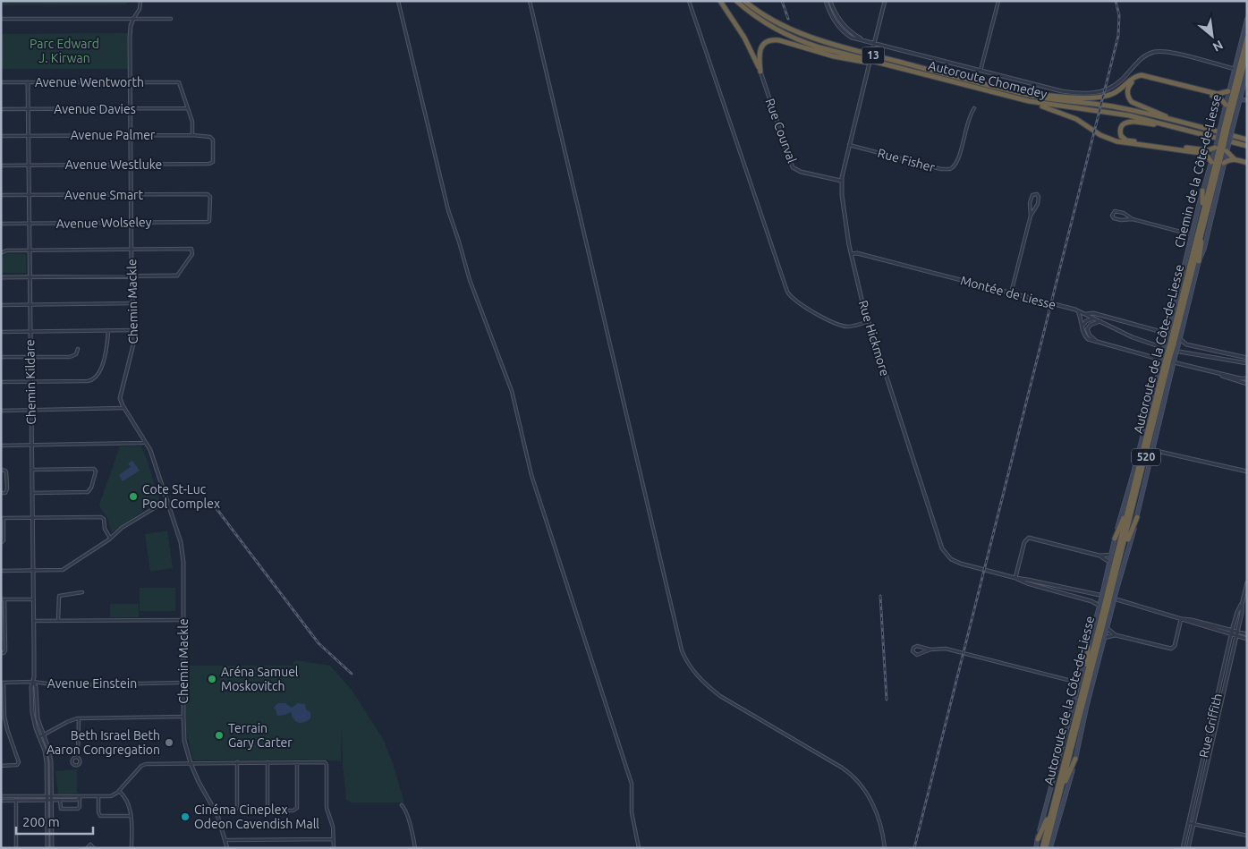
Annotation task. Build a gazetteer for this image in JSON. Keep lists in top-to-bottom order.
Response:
{
  "streets": {
    "highway": [
      "13",
      "Autoroute Chomedey",
      "Autoroute de la Côte-de-Liesse",
      "520"
    ],
    "main road": ["Chemin de la Côte-de-Liesse"],
    "street": [
      "Avenue Wentworth",
      "Avenue Davies",
      "Rue Courval",
      "Avenue Palmer",
      "Rue Fisher",
      "Avenue Westluke",
      "Avenue Smart",
      "Avenue Wolseley",
      "Montée de Liesse",
      "Chemin Mackle",
      "Rue Hickmore",
      "Chemin Kildare",
      "Avenue Einstein",
      "Rue Griffith"
    ]
  },
  "crossings": [
    ["Avenue Wentworth", "Avenue Davies"],
    ["Avenue Wentworth", "Chemin Mackle"],
    ["Avenue Wentworth", "Chemin Kildare"],
    ["Avenue Davies", "Chemin Mackle"],
    ["Avenue Davies", "Chemin Kildare"],
    ["Rue Courval", "Rue Hickmore"],
    ["Avenue Palmer", "Avenue Westluke"],
    ["Avenue Palmer", "Chemin Mackle"],
    ["Avenue Palmer", "Chemin Kildare"],
    ["Rue Fisher", "Rue Hickmore"],
    ["Avenue Westluke", "Chemin Mackle"],
    ["Avenue Westluke", "Chemin Kildare"],
    ["Chemin de la Côte-de-Liesse", "Autoroute de la Côte-de-Liesse"],
    ["Avenue Smart", "Avenue Wolseley"],
    ["Avenue Smart", "Chemin Mackle"],
    ["Avenue Smart", "Chemin Kildare"],
    ["Avenue Wolseley", "Chemin Mackle"],
    ["Avenue Wolseley", "Chemin Kildare"],
    ["Montée de Liesse", "Rue Hickmore"],
    ["Chemin Mackle", "Avenue Einstein"],
    ["Chemin Kildare", "Avenue Einstein"]
  ],
  "parks": ["Parc Edward J. Kirwan"],
  "places": [
    "Cote St-Luc Pool Complex",
    "Aréna Samuel Moskovitch",
    "Terrain Gary Carter",
    "Beth Israel Beth Aaron Congregation",
    "Cinéma Cineplex Odeon Cavendish Mall"
  ],
  "scale_bar": "200 m",
  "north": "bottom right"
}
